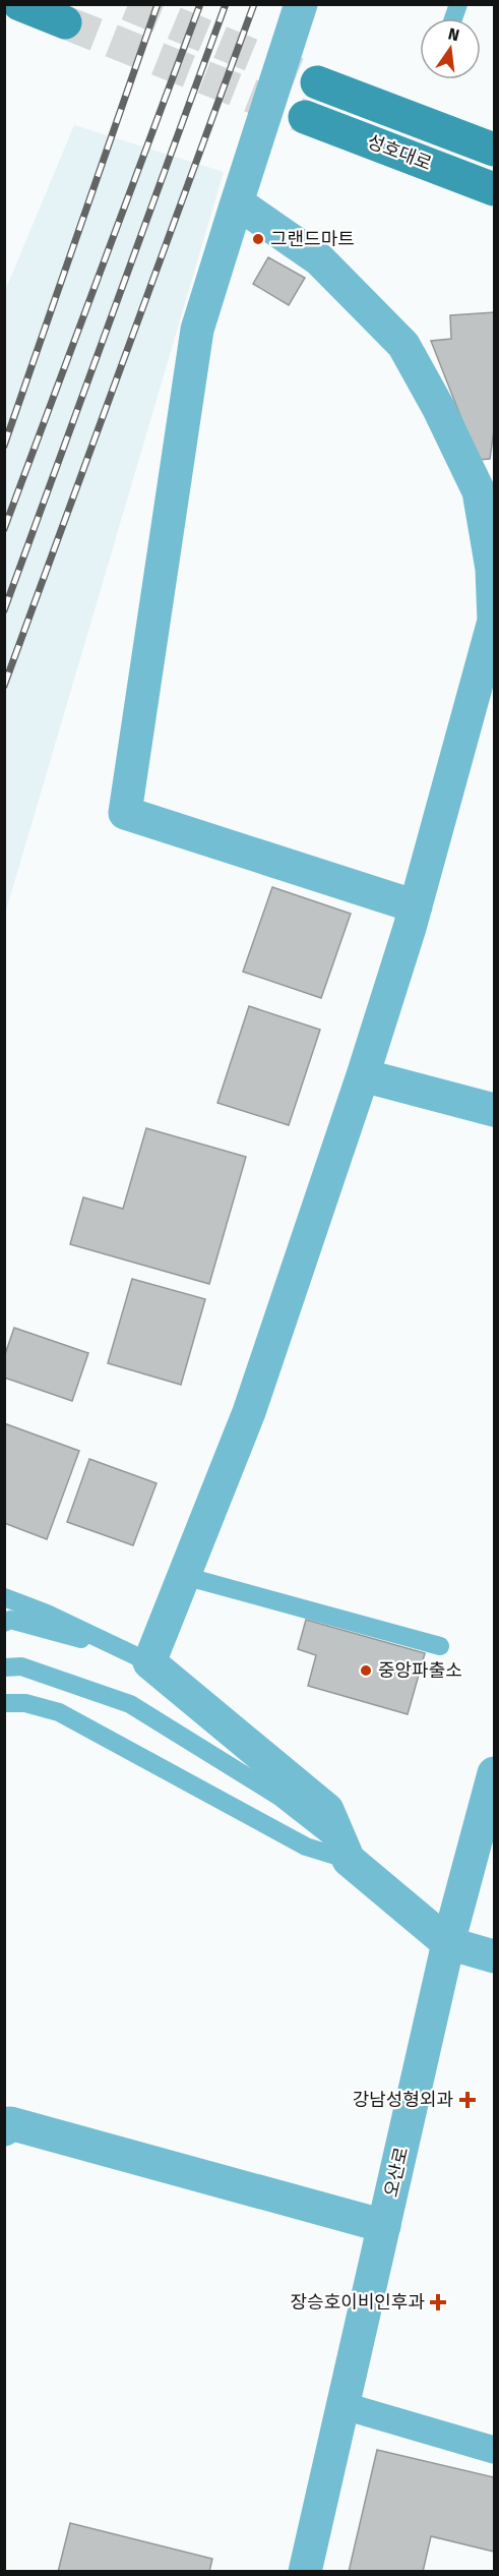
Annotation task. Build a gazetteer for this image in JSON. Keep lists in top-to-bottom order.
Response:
{
  "streets": {
    "main road": ["성호대로"],
    "street": ["오산로"]
  },
  "places": {
    "other": ["그랜드마트", "중앙파출소"],
    "health": ["강남성형외과", "장승호이비인후과"]
  },
  "north": "top"
}
